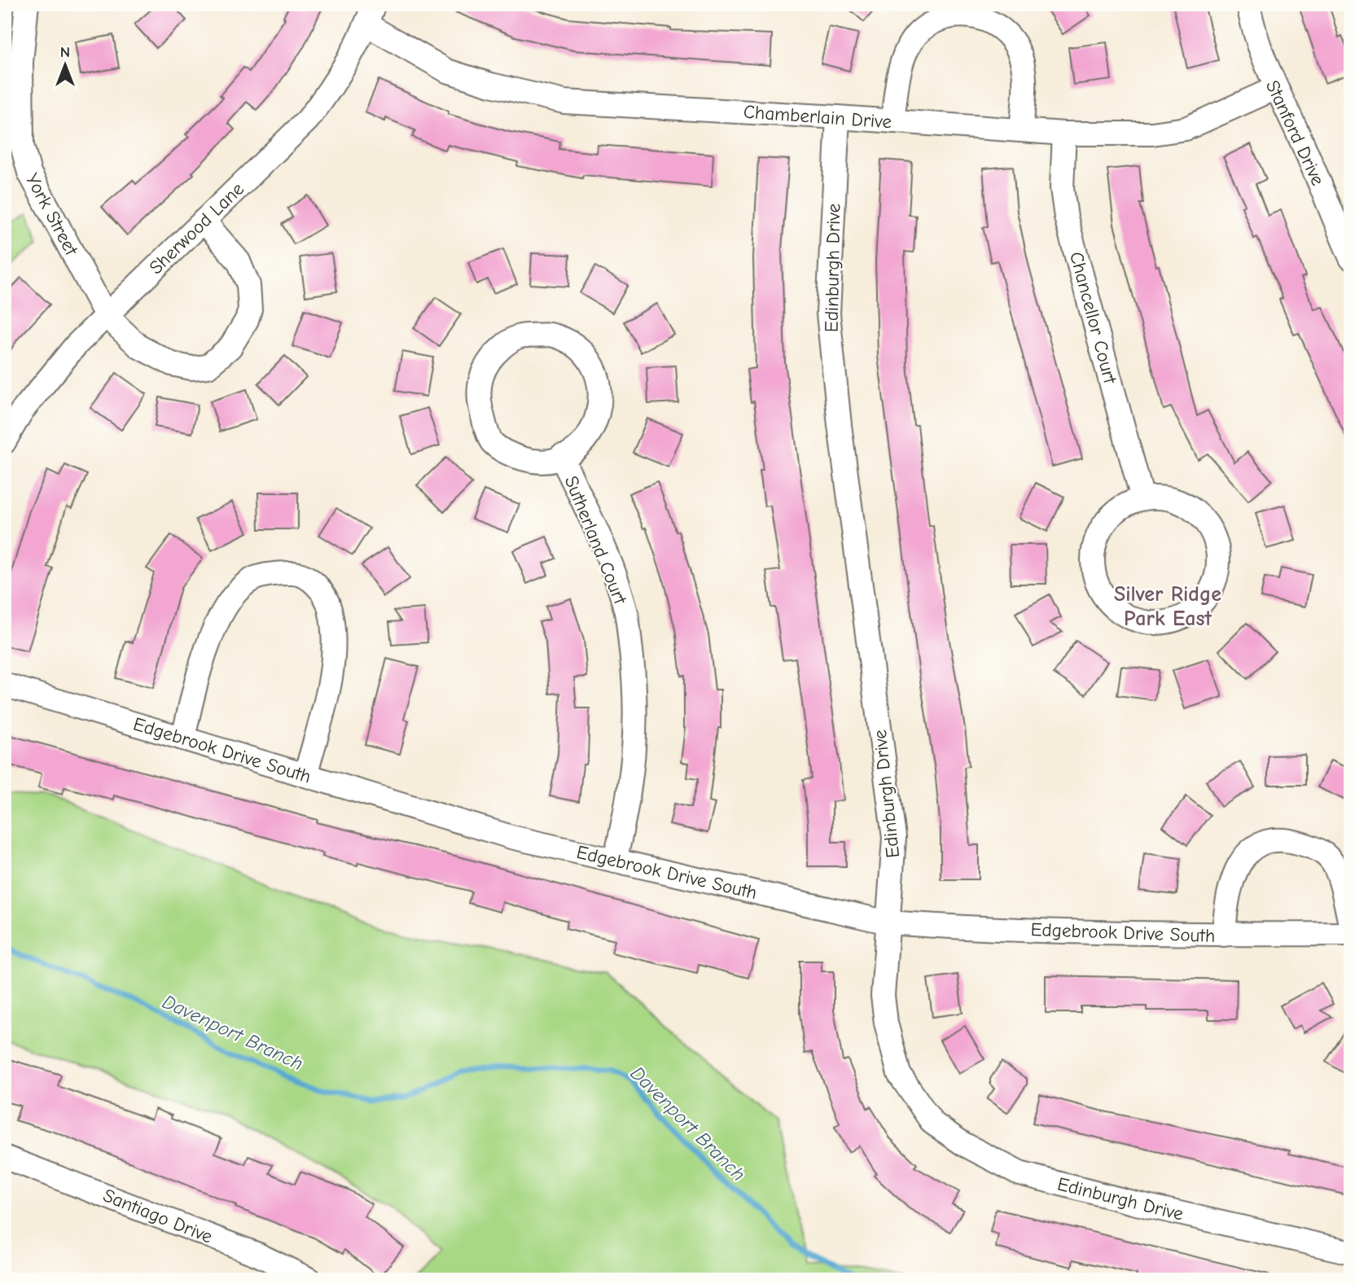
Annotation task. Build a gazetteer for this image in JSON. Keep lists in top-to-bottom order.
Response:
{
  "streets": {
    "street": [
      "Chamberlain Drive",
      "Stanford Drive",
      "York Street",
      "Sherwood Lane",
      "Edinburgh Drive",
      "Chancellor Court",
      "Sutherland Court",
      "Edgebrook Drive South",
      "Santiago Drive"
    ]
  },
  "crossings": [
    ["Chamberlain Drive", "Stanford Drive"],
    ["Chamberlain Drive", "Sherwood Lane"],
    ["Chamberlain Drive", "Edinburgh Drive"],
    ["Chamberlain Drive", "Chancellor Court"],
    ["York Street", "Sherwood Lane"],
    ["Edinburgh Drive", "Edgebrook Drive South"],
    ["Sutherland Court", "Edgebrook Drive South"]
  ],
  "districts": ["Silver Ridge Park East"],
  "water": ["Davenport Branch"],
  "north": "top"
}
